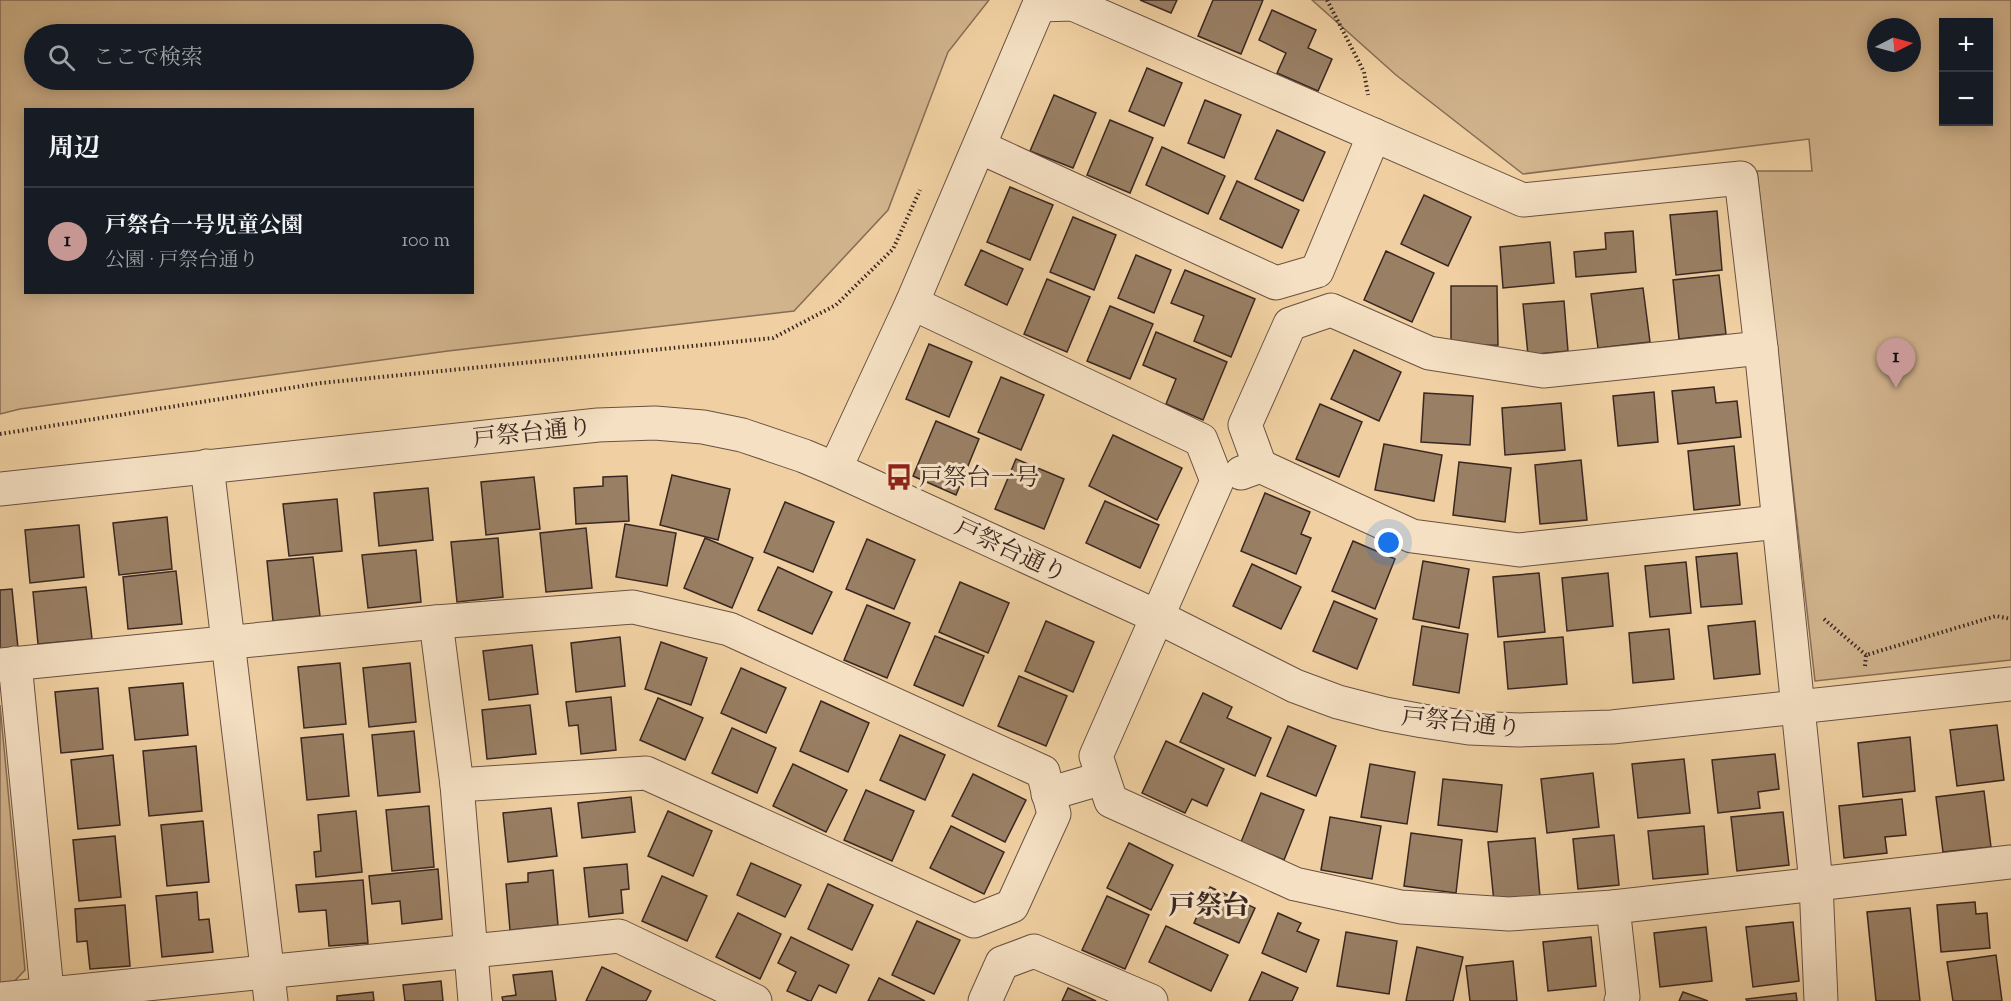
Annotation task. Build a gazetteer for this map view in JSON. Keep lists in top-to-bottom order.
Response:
{
  "streets": {
    "street": ["戸祭台通り"]
  },
  "districts": ["戸祭台"],
  "places": {
    "bus stop": ["戸祭台一号"]
  },
  "north": "right",
  "page": {
    "map_buttons": ["+", "−"],
    "search": "ここで検索",
    "heading": "周辺",
    "list": [
      {
        "mark": "1",
        "name": "戸祭台一号児童公園",
        "note": "公園 · 戸祭台通り",
        "value": "100 m"
      }
    ],
    "pins": "1"
  }
}
